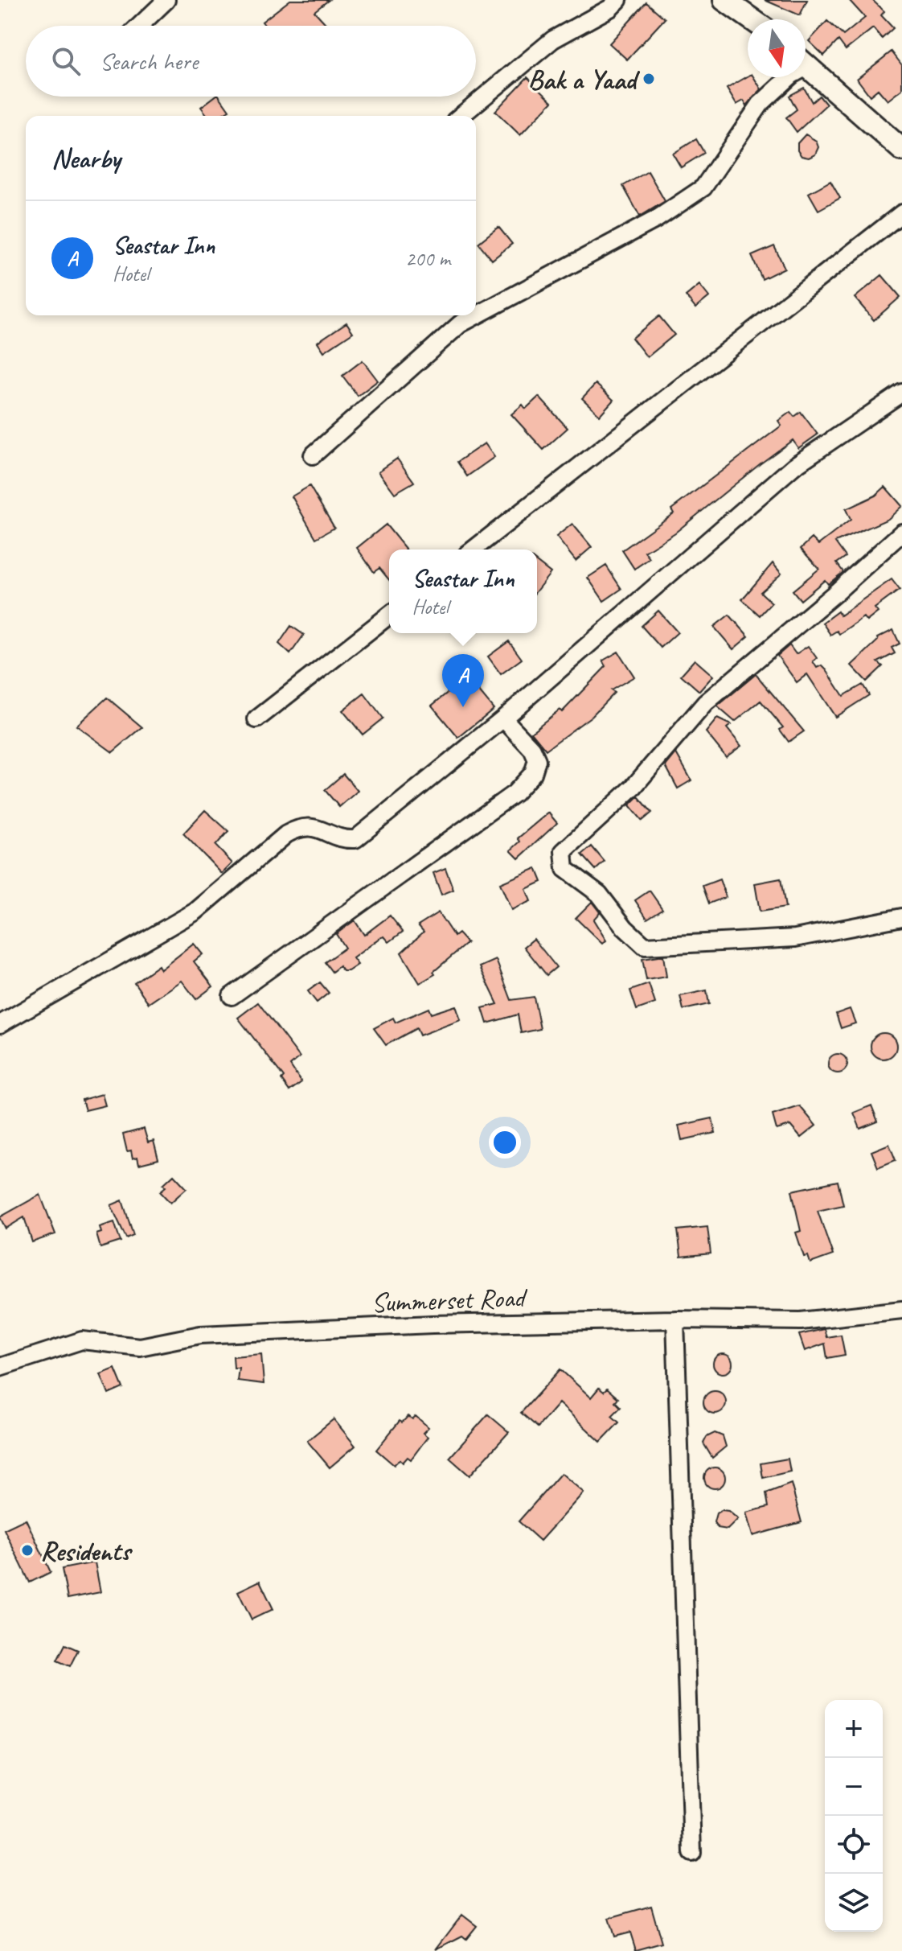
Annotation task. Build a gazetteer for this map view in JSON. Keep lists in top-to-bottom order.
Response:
{
  "streets": {
    "street": ["Summerset Road"]
  },
  "places": ["Bak a Yaad", "Residents"],
  "north": "bottom",
  "page": {
    "search": "Search here",
    "heading": "Nearby",
    "list": [
      {
        "mark": "A",
        "name": "Seastar Inn",
        "note": "Hotel",
        "value": "200 m"
      }
    ],
    "popup": ["Seastar Inn", "Hotel"],
    "pins": "A",
    "map_buttons": ["+", "−"]
  }
}
